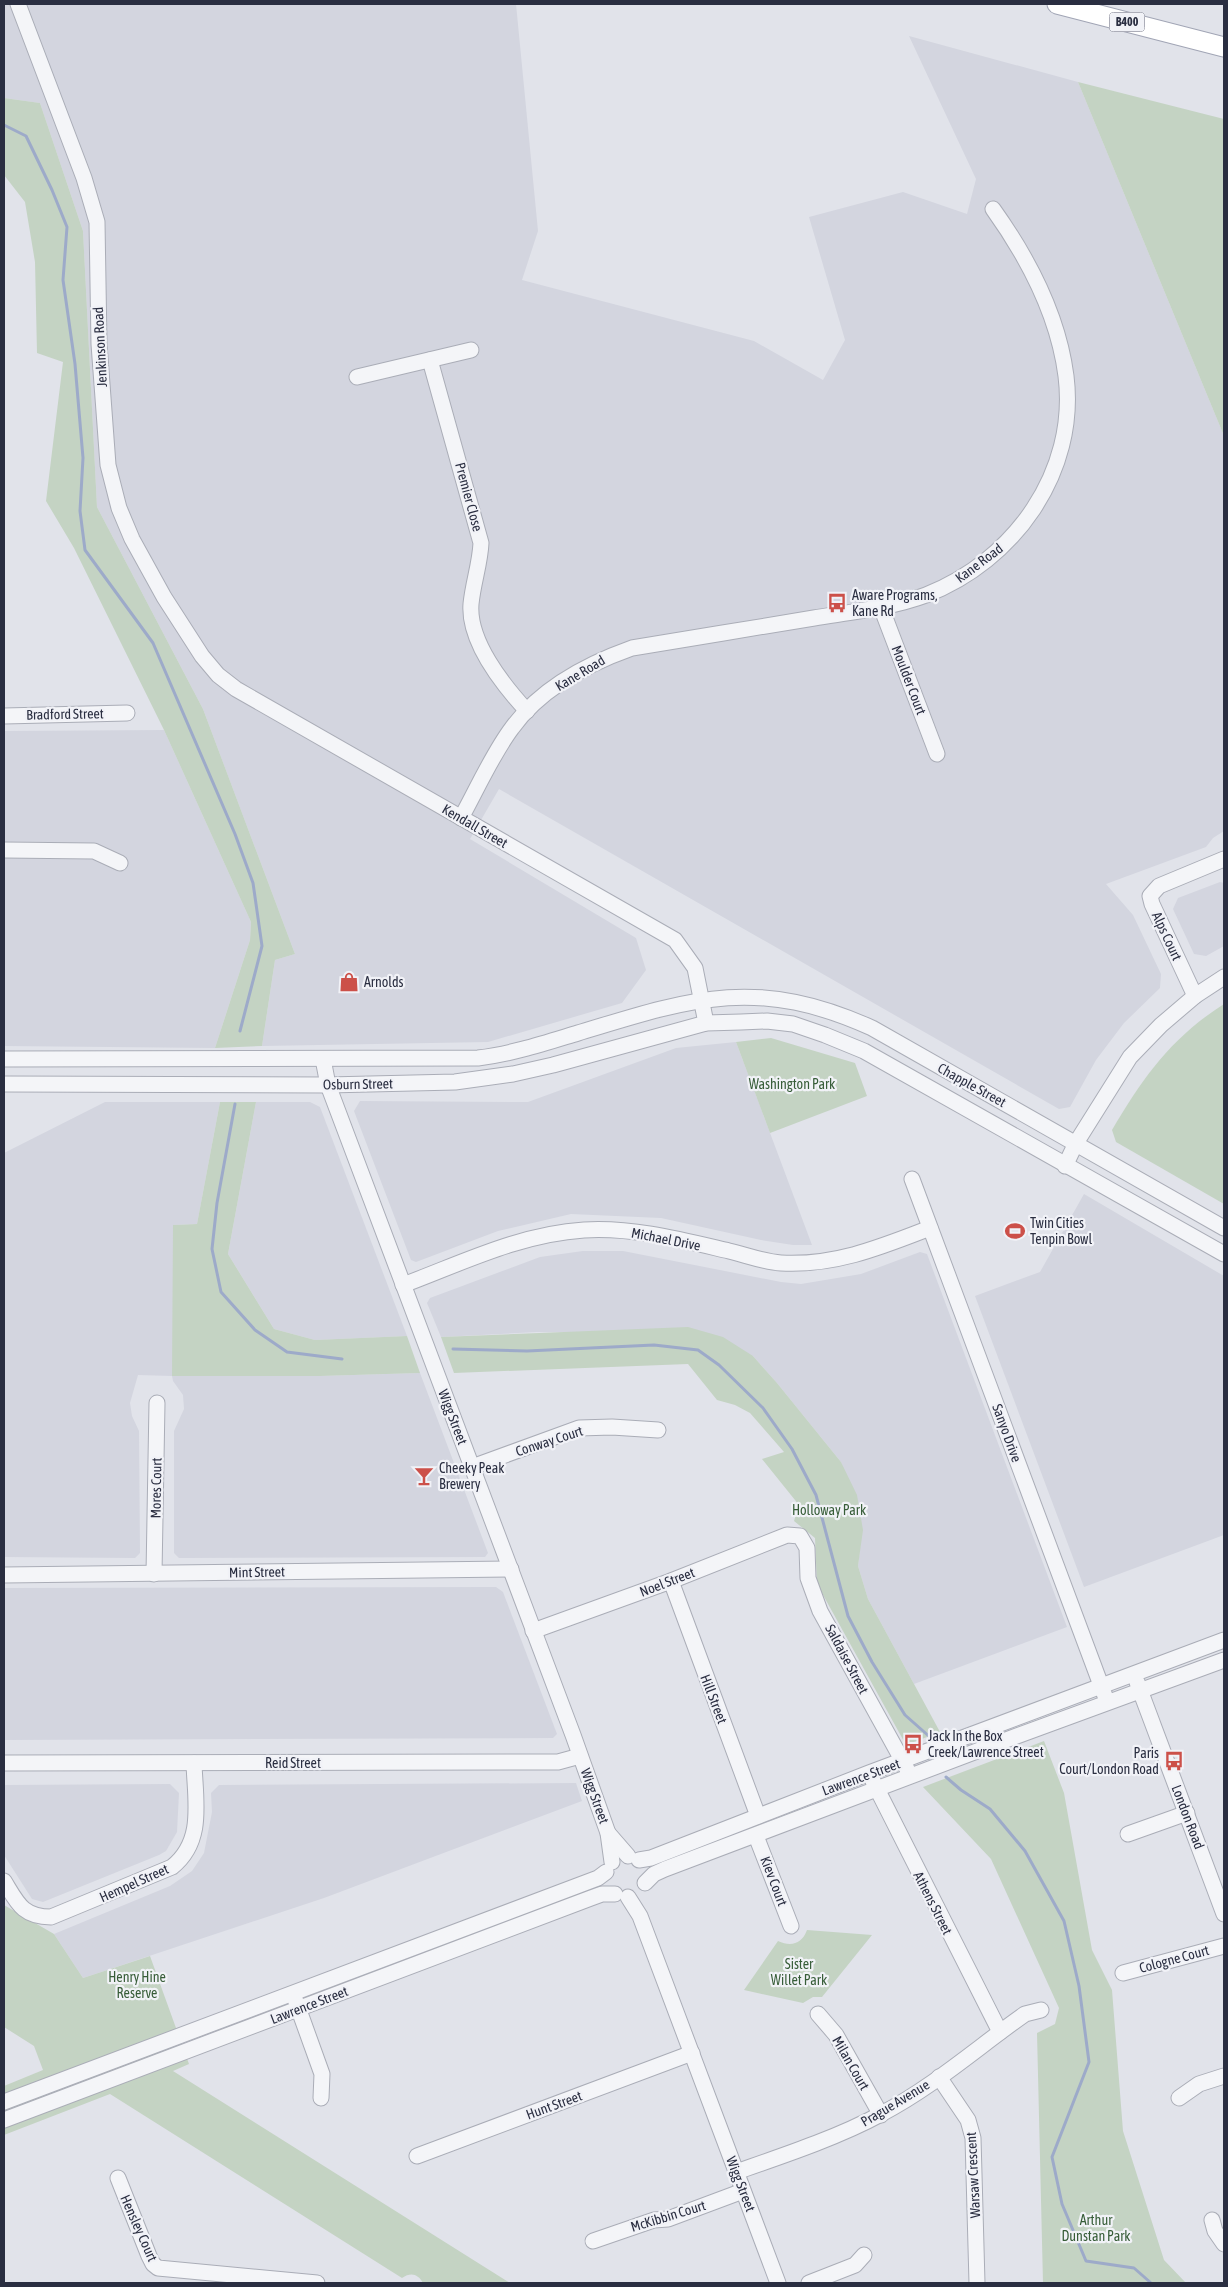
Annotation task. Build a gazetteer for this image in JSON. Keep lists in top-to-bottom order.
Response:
{
  "streets": {
    "main road": ["B400"],
    "street": [
      "Jenkinson Road",
      "Premier Close",
      "Kane Road",
      "Moulder Court",
      "Bradford Street",
      "Kendall Street",
      "Alps Court",
      "Osburn Street",
      "Chapple Street",
      "Michael Drive",
      "Wigg Street",
      "Sanyo Drive",
      "Conway Court",
      "Mores Court",
      "Mint Street",
      "Noel Street",
      "Saldaise Street",
      "Hill Street",
      "Reid Street",
      "Lawrence Street",
      "London Road",
      "Kiev Court",
      "Hempel Street",
      "Athens Street",
      "Cologne Court",
      "Milan Court",
      "Prague Avenue",
      "Hunt Street",
      "Warsaw Crescent",
      "McKibbin Court",
      "Hensley Court"
    ]
  },
  "crossings": [
    ["Jenkinson Road", "Kendall Street"],
    ["Premier Close", "Kane Road"],
    ["Kane Road", "Moulder Court"],
    ["Kane Road", "Kendall Street"],
    ["Kendall Street", "Osburn Street"],
    ["Kendall Street", "Chapple Street"],
    ["Osburn Street", "Chapple Street"],
    ["Osburn Street", "Wigg Street"],
    ["Michael Drive", "Wigg Street"],
    ["Michael Drive", "Sanyo Drive"],
    ["Wigg Street", "Conway Court"],
    ["Wigg Street", "Mint Street"],
    ["Wigg Street", "Noel Street"],
    ["Wigg Street", "Reid Street"],
    ["Wigg Street", "Lawrence Street"],
    ["Wigg Street", "Prague Avenue"],
    ["Wigg Street", "Hunt Street"],
    ["Wigg Street", "McKibbin Court"],
    ["Sanyo Drive", "Lawrence Street"],
    ["Mores Court", "Mint Street"],
    ["Noel Street", "Saldaise Street"],
    ["Noel Street", "Hill Street"],
    ["Saldaise Street", "Lawrence Street"],
    ["Hill Street", "Lawrence Street"],
    ["Reid Street", "Hempel Street"],
    ["Lawrence Street", "London Road"],
    ["Lawrence Street", "Kiev Court"],
    ["Lawrence Street", "Athens Street"],
    ["Athens Street", "Prague Avenue"],
    ["Milan Court", "Prague Avenue"],
    ["Prague Avenue", "Warsaw Crescent"]
  ],
  "parks": [
    "Washington Park",
    "Holloway Park",
    "Sister Willet Park",
    "Henry Hine Reserve",
    "Arthur Dunstan Park"
  ],
  "places": {
    "bus stop": ["Aware Programs, Kane Rd", "Jack In the Box Creek/Lawrence Street", "Paris Court/London Road"],
    "shop": ["Arnolds"],
    "sports": ["Twin Cities Tenpin Bowl"],
    "bar": ["Cheeky Peak Brewery"]
  }
}
